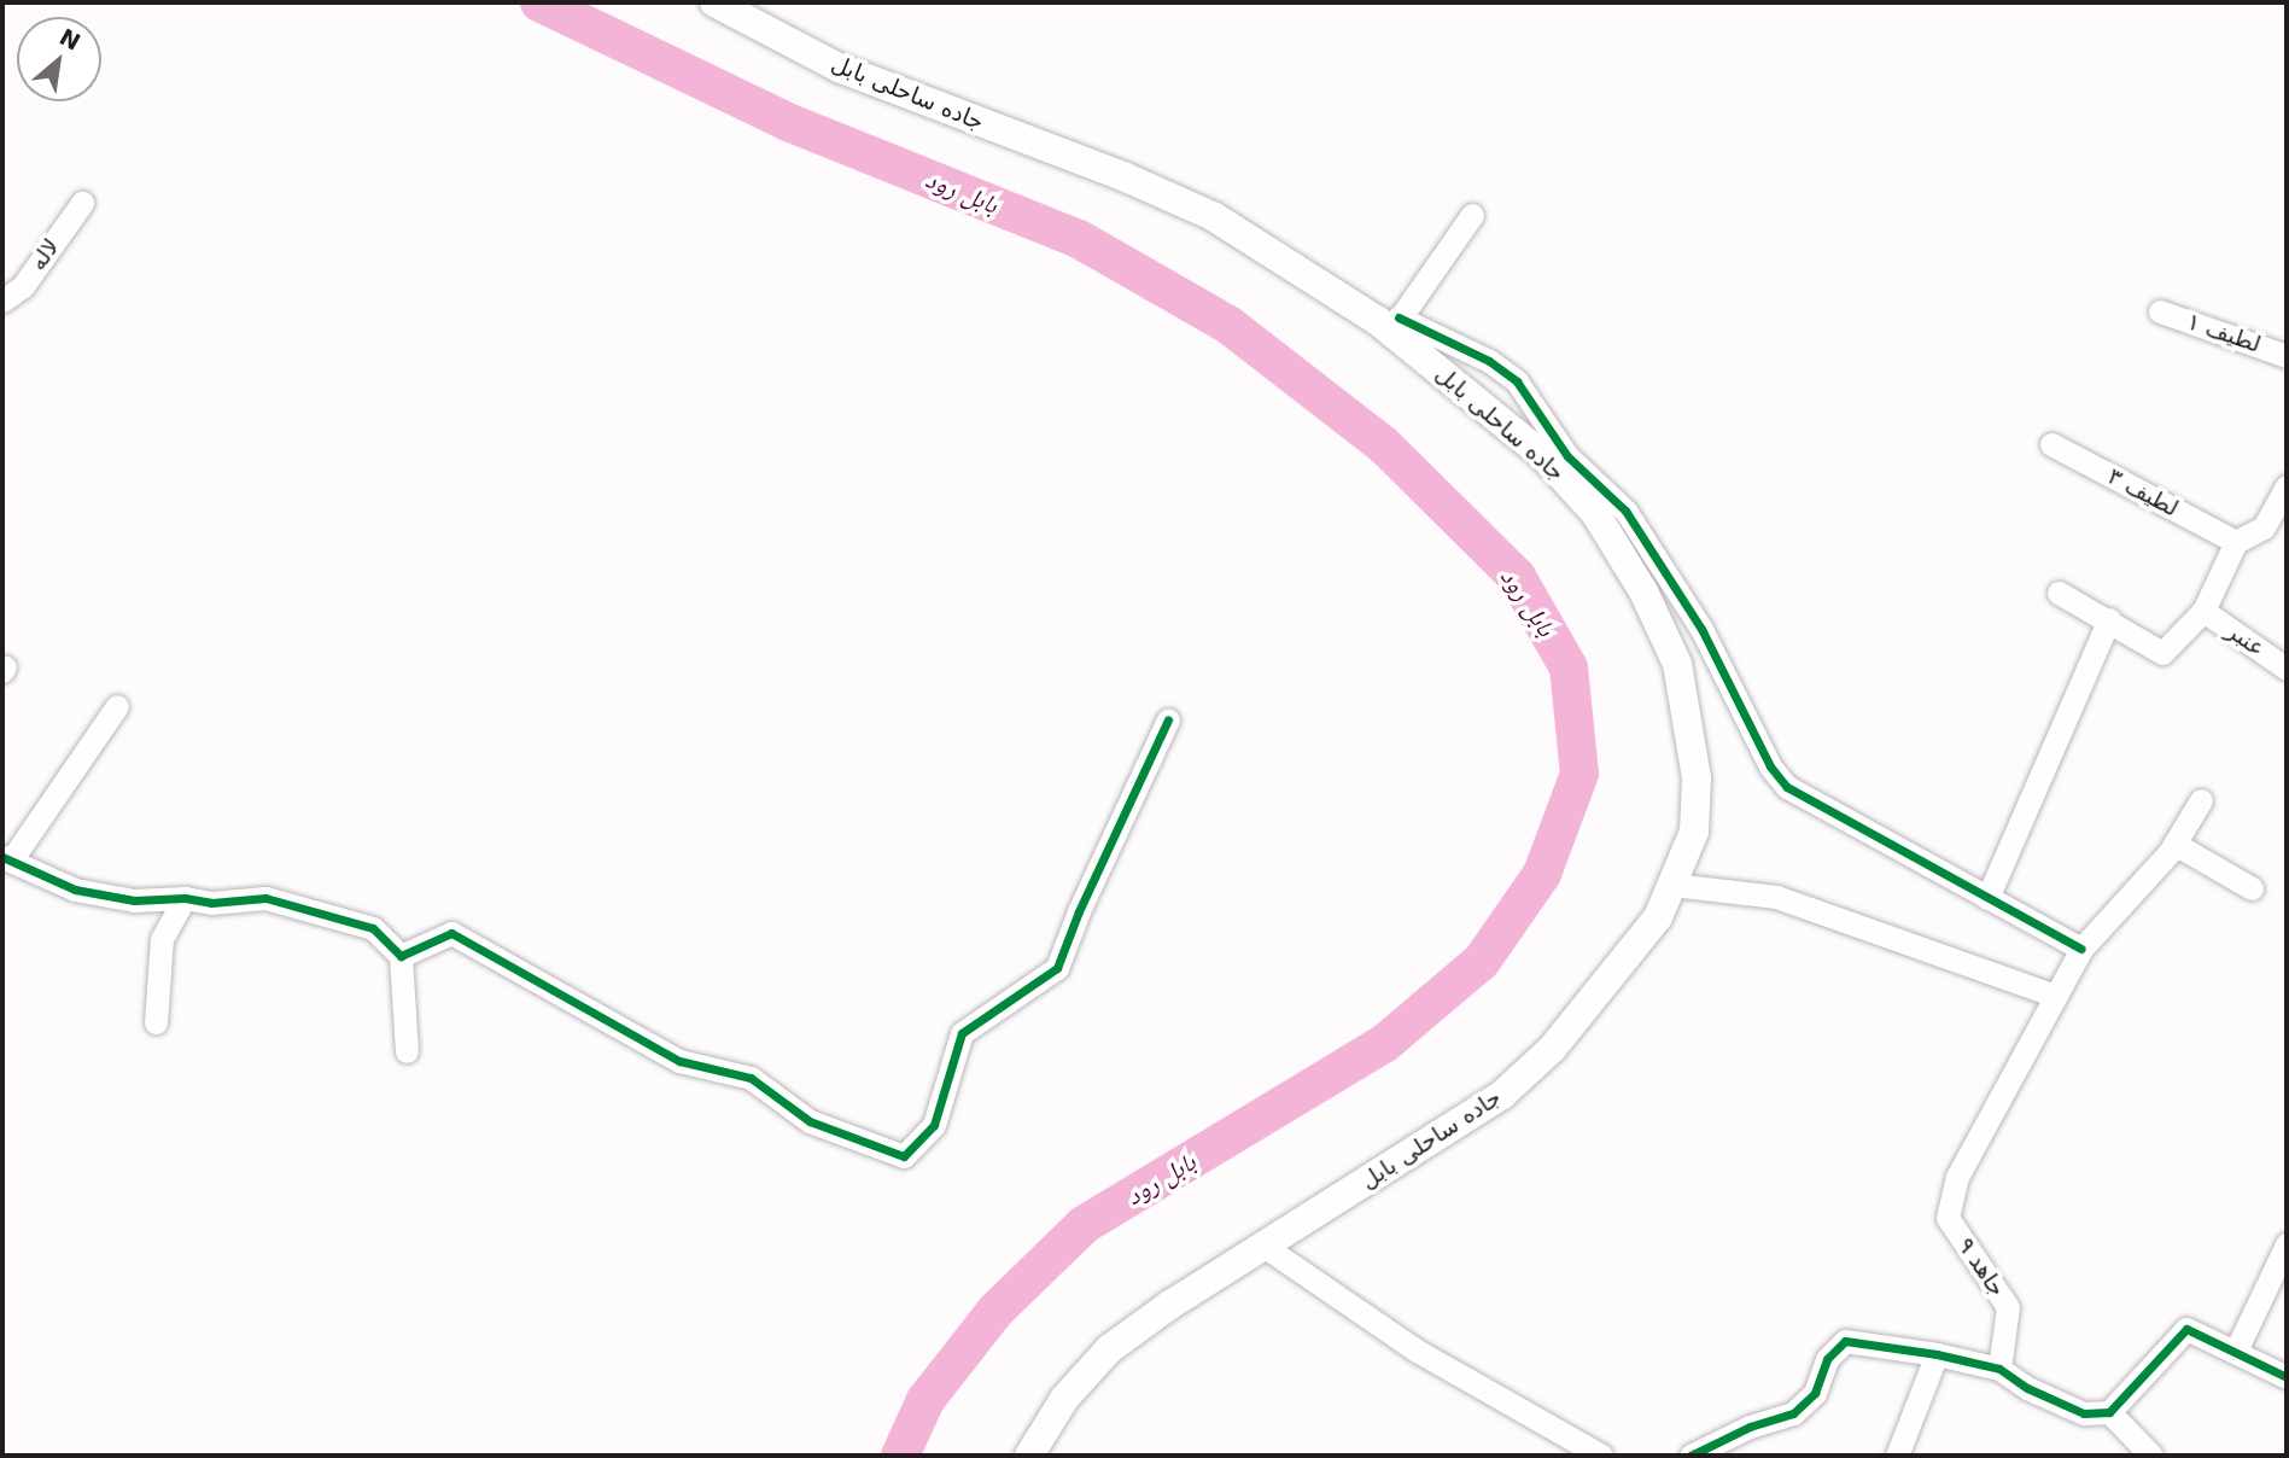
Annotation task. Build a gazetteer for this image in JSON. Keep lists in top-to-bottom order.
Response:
{
  "streets": {
    "main road": ["جاده ساحلی بابل"],
    "street": [
      "لاله",
      "لطیف ۱",
      "لطیف ۳",
      "عنبر",
      "جاهد ۹"
    ]
  },
  "water": ["بابل رود"],
  "north": "top right"
}
